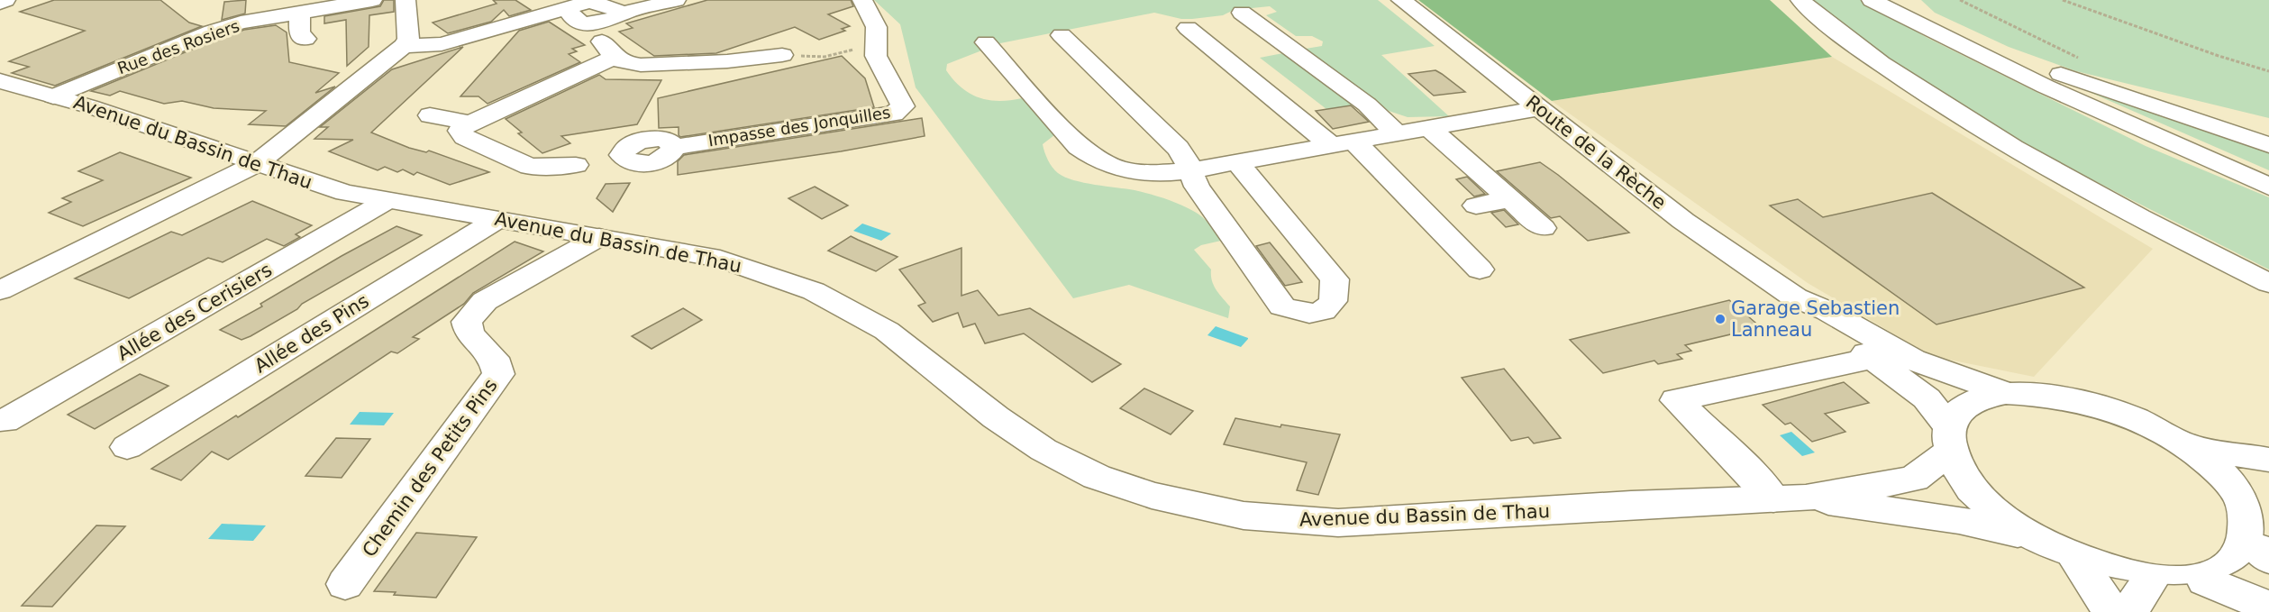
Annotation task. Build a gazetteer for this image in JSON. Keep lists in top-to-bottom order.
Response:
{
  "streets": {
    "street": [
      "Rue des Rosiers",
      "Impasse des Jonquilles",
      "Avenue du Bassin de Thau",
      "Route de la Rèche",
      "Allée des Cerisiers",
      "Allée des Pins",
      "Chemin des Petits Pins"
    ]
  },
  "crossings": [
    ["Rue des Rosiers", "Avenue du Bassin de Thau"],
    ["Avenue du Bassin de Thau", "Route de la Rèche"],
    ["Avenue du Bassin de Thau", "Allée des Cerisiers"],
    ["Avenue du Bassin de Thau", "Allée des Pins"],
    ["Avenue du Bassin de Thau", "Chemin des Petits Pins"]
  ],
  "places": ["Garage Sebastien Lanneau"]
}
